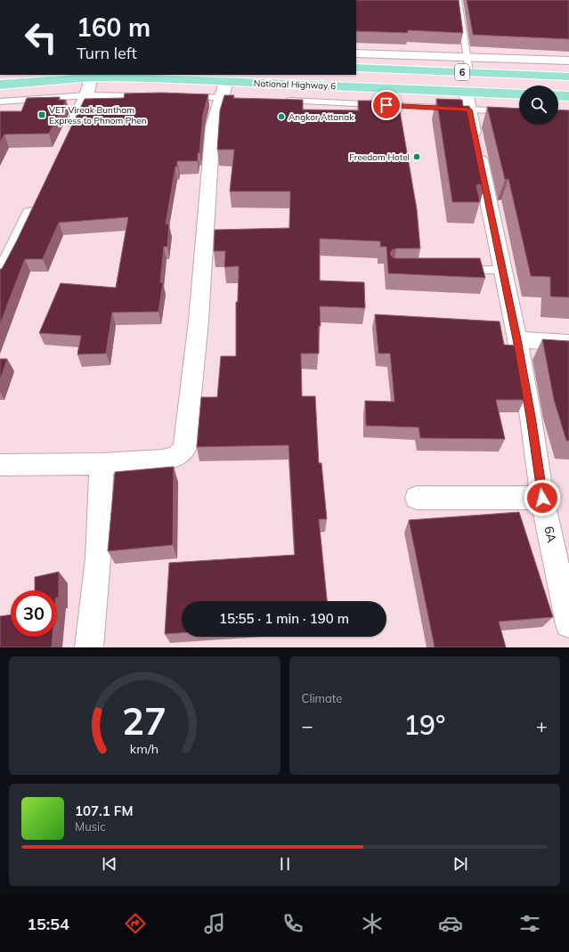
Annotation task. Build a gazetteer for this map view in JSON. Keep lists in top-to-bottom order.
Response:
{
  "streets": {
    "main road": ["6", "National Highway 6"],
    "street": ["6A"]
  },
  "crossings": [
    ["National Highway 6", "6A"]
  ],
  "places": {
    "transit": ["VET Vireak Buntham Express to Phnom Phen"],
    "other": ["Angkor Attanak", "Freedom Hotel"]
  },
  "page": {
    "turn": ["160 m", "Turn left"],
    "limit": "30",
    "trip": "15:55 · 1 min · 190 m",
    "tile": "Climate",
    "heat": ["−", "19°", "+"],
    "song": ["107.1 FM", "Music"],
    "tabs": "15:54",
    "gauge": ["27", "km/h"]
  }
}
